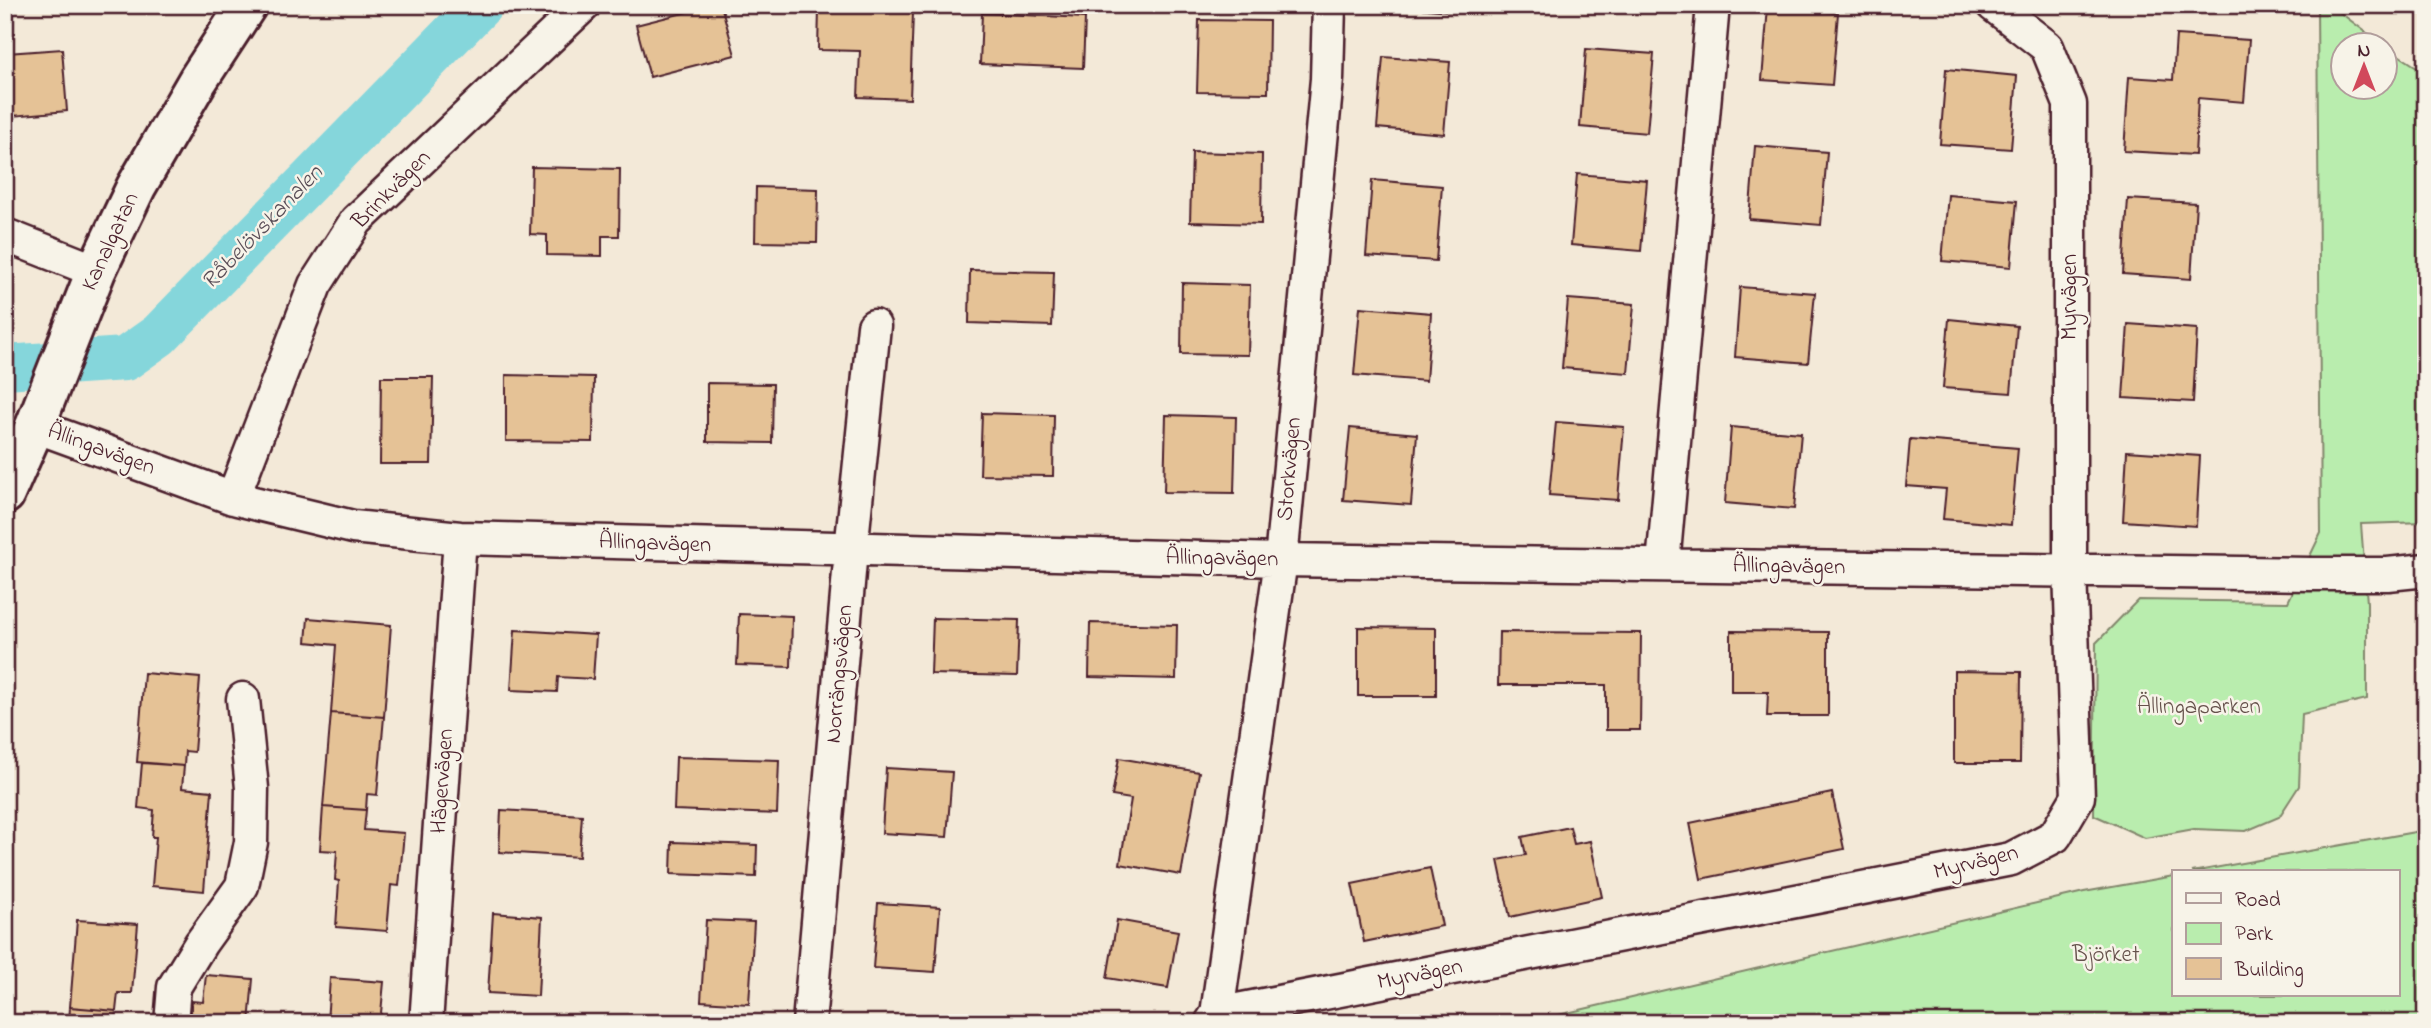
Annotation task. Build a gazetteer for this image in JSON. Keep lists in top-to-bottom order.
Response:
{
  "streets": {
    "street": [
      "Brinkvägen",
      "Kanalgatan",
      "Myrvägen",
      "Ällingavägen",
      "Storkvägen",
      "Norrängsvägen",
      "Hägervägen"
    ]
  },
  "crossings": [
    ["Brinkvägen", "Ällingavägen"],
    ["Kanalgatan", "Ällingavägen"],
    ["Myrvägen", "Ällingavägen"],
    ["Myrvägen", "Storkvägen"],
    ["Ällingavägen", "Storkvägen"],
    ["Ällingavägen", "Norrängsvägen"],
    ["Ällingavägen", "Hägervägen"]
  ],
  "water": ["Råbelövskanalen"],
  "parks": ["Ällingaparken", "Björket"],
  "legend": ["Road", "Park", "Building"],
  "north": "top"
}
